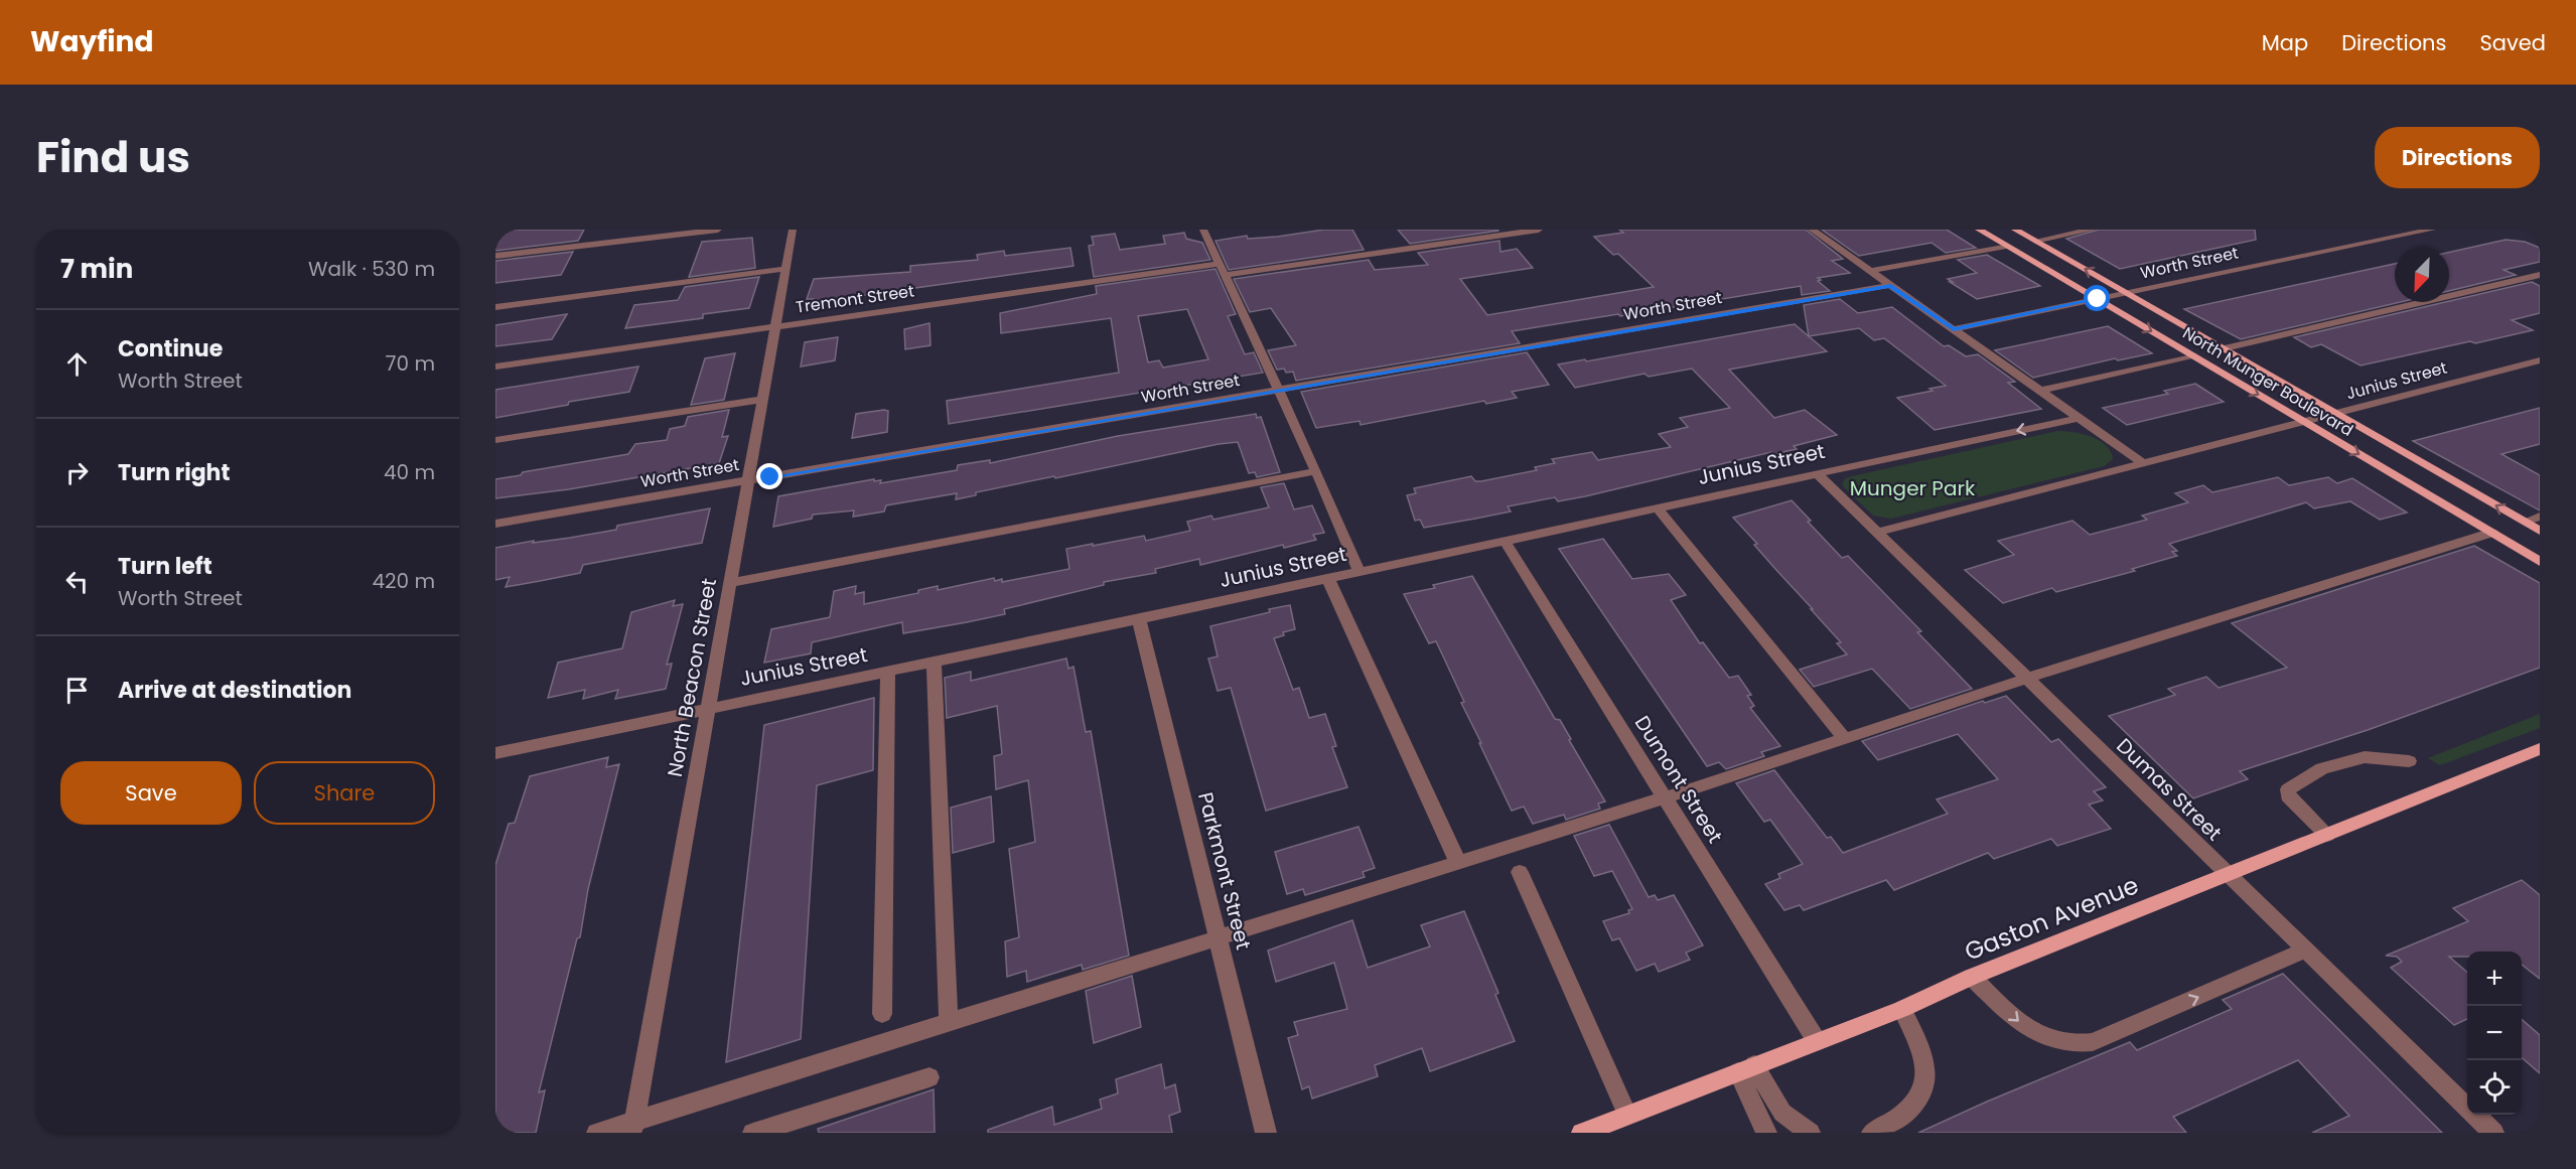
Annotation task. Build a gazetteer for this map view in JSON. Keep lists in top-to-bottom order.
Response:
{
  "streets": {
    "main road": ["North Munger Boulevard", "Gaston Avenue"],
    "street": [
      "Worth Street",
      "Tremont Street",
      "Junius Street",
      "North Beacon Street",
      "Dumont Street",
      "Dumas Street",
      "Parkmont Street"
    ]
  },
  "crossings": [
    ["Worth Street", "North Munger Boulevard"],
    ["Worth Street", "North Beacon Street"],
    ["Tremont Street", "North Beacon Street"],
    ["Junius Street", "North Munger Boulevard"],
    ["Junius Street", "North Beacon Street"],
    ["Junius Street", "Dumont Street"],
    ["Junius Street", "Dumas Street"],
    ["Junius Street", "Parkmont Street"],
    ["Dumont Street", "Gaston Avenue"],
    ["Dumas Street", "Gaston Avenue"]
  ],
  "parks": ["Munger Park"],
  "north": "bottom left",
  "page": {
    "header": "Wayfind",
    "nav": ["Map", "Directions", "Saved"],
    "title": "Find us",
    "buttons": [
      "Directions",
      ["Save", "Share"]
    ],
    "heading": ["7 min", "Walk · 530 m"],
    "list": [
      ["Continue", "Worth Street", "70 m"],
      ["Turn right", "40 m"],
      ["Turn left", "Worth Street", "420 m"],
      "Arrive at destination"
    ],
    "map_buttons": ["+", "−"]
  }
}
